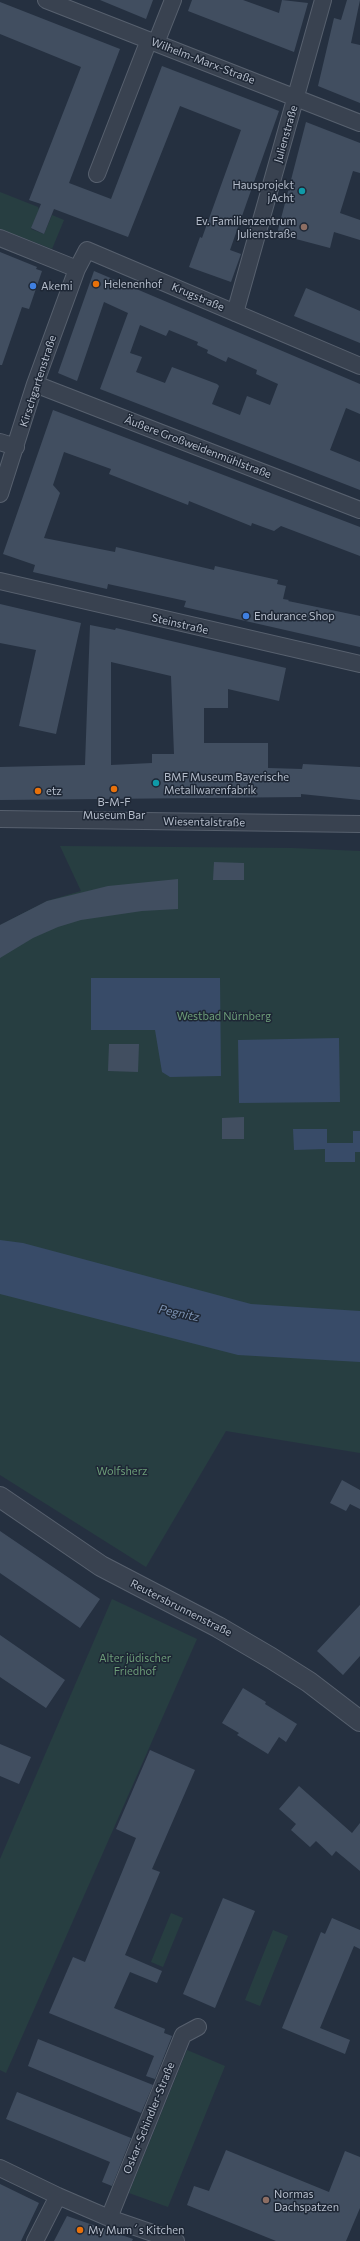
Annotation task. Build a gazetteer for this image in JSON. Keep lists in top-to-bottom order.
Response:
{
  "streets": {
    "street": [
      "Wilhelm-Marx-Straße",
      "Julienstraße",
      "Krugstraße",
      "Kirschgartenstraße",
      "Äußere Großweidenmühlstraße",
      "Steinstraße",
      "Wiesentalstraße",
      "Reutersbrunnenstraße",
      "Oskar-Schindler-Straße"
    ]
  },
  "crossings": [
    ["Wilhelm-Marx-Straße", "Julienstraße"],
    ["Julienstraße", "Krugstraße"],
    ["Krugstraße", "Kirschgartenstraße"],
    ["Kirschgartenstraße", "Äußere Großweidenmühlstraße"]
  ],
  "water": ["Pegnitz"],
  "parks": ["Westbad Nürnberg", "Wolfsherz", "Alter jüdischer Friedhof"],
  "places": [
    "Hausprojekt jAcht",
    "Ev. Familienzentrum Julienstraße",
    "Helenenhof",
    "Akemi",
    "Endurance Shop",
    "BMF Museum Bayerische Metallwarenfabrik",
    "B-M-F Museum Bar",
    "etz",
    "Normas Dachspatzen",
    "My Mum´s Kitchen"
  ]
}
